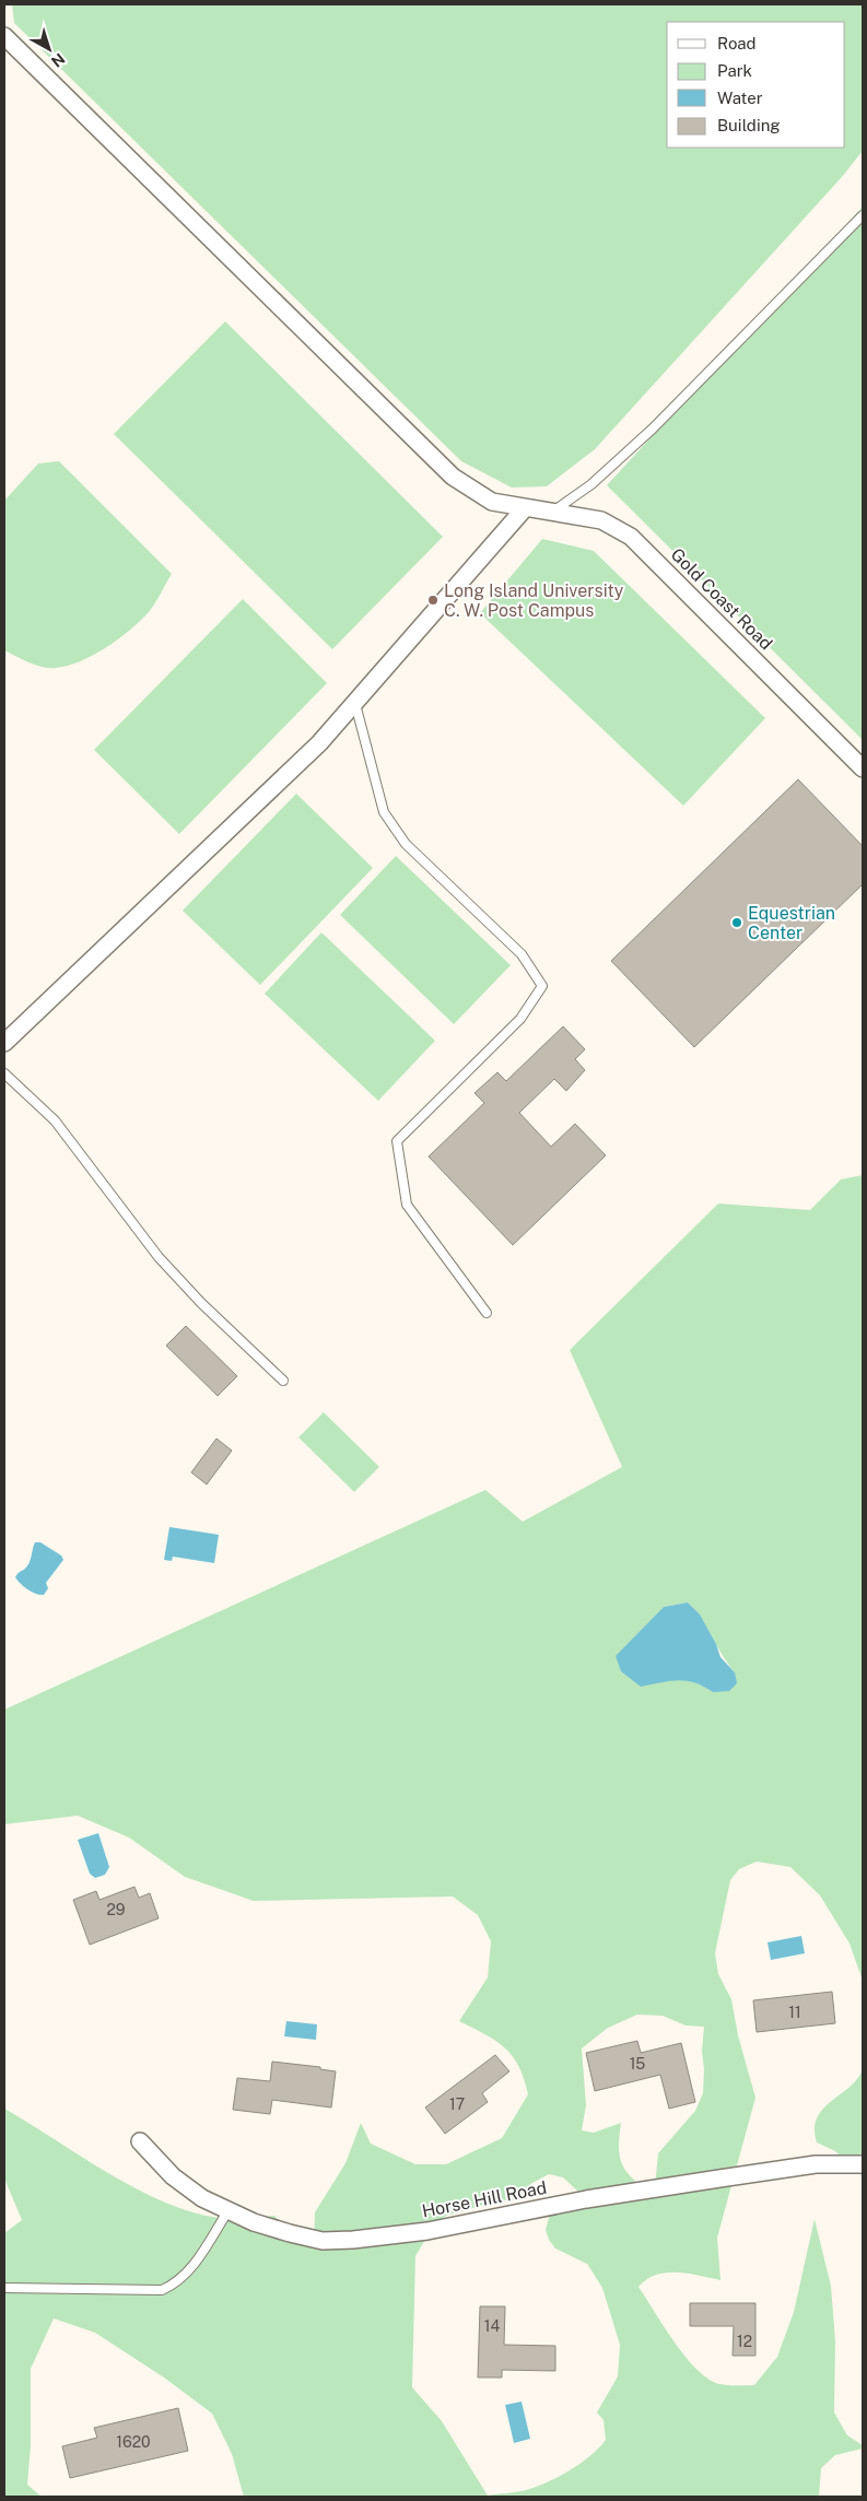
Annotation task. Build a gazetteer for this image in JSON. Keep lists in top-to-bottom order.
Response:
{
  "streets": {
    "street": ["Gold Coast Road", "Horse Hill Road"]
  },
  "places": ["Long Island University C. W. Post Campus", "Equestrian Center"],
  "house_numbers": [
    "29",
    "11",
    "15",
    "17",
    "14",
    "12",
    "1620"
  ],
  "legend": [
    "Road",
    "Park",
    "Water",
    "Building"
  ],
  "north": "bottom right"
}
